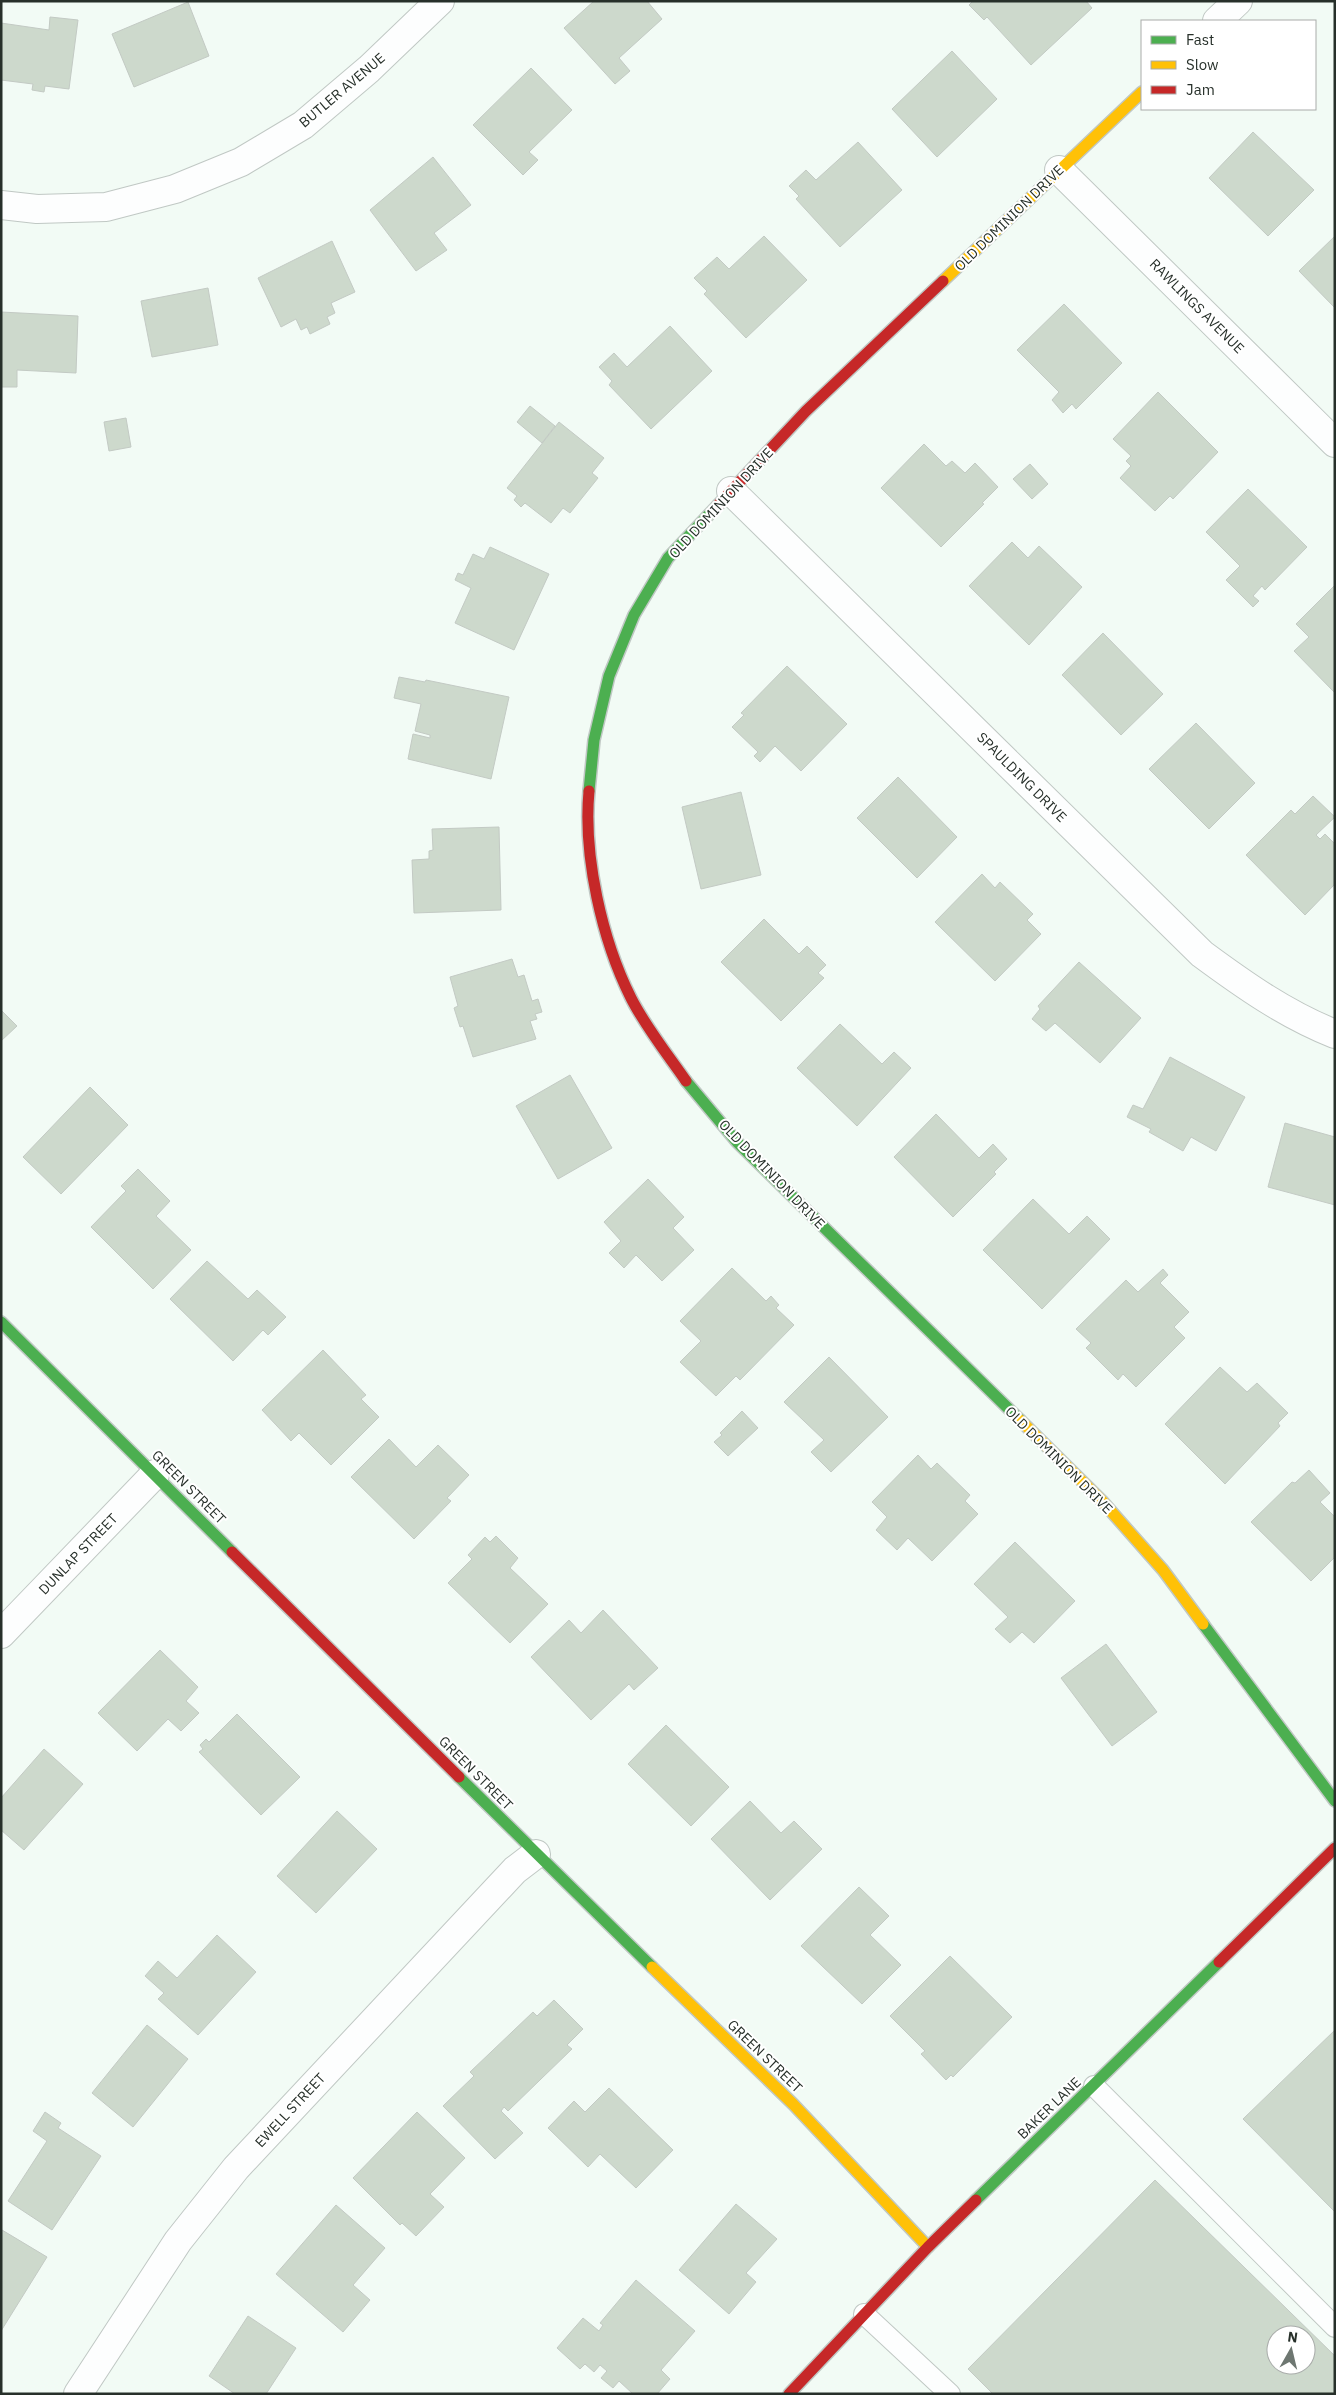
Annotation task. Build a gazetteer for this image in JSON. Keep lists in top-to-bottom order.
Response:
{
  "streets": {
    "street": [
      "BUTLER AVENUE",
      "OLD DOMINION DRIVE",
      "RAWLINGS AVENUE",
      "SPAULDING DRIVE",
      "GREEN STREET",
      "DUNLAP STREET",
      "BAKER LANE",
      "EWELL STREET"
    ]
  },
  "crossings": [
    ["OLD DOMINION DRIVE", "RAWLINGS AVENUE"],
    ["OLD DOMINION DRIVE", "SPAULDING DRIVE"],
    ["GREEN STREET", "DUNLAP STREET"],
    ["GREEN STREET", "BAKER LANE"],
    ["GREEN STREET", "EWELL STREET"]
  ],
  "legend": ["Fast", "Slow", "Jam"],
  "north": "top"
}
